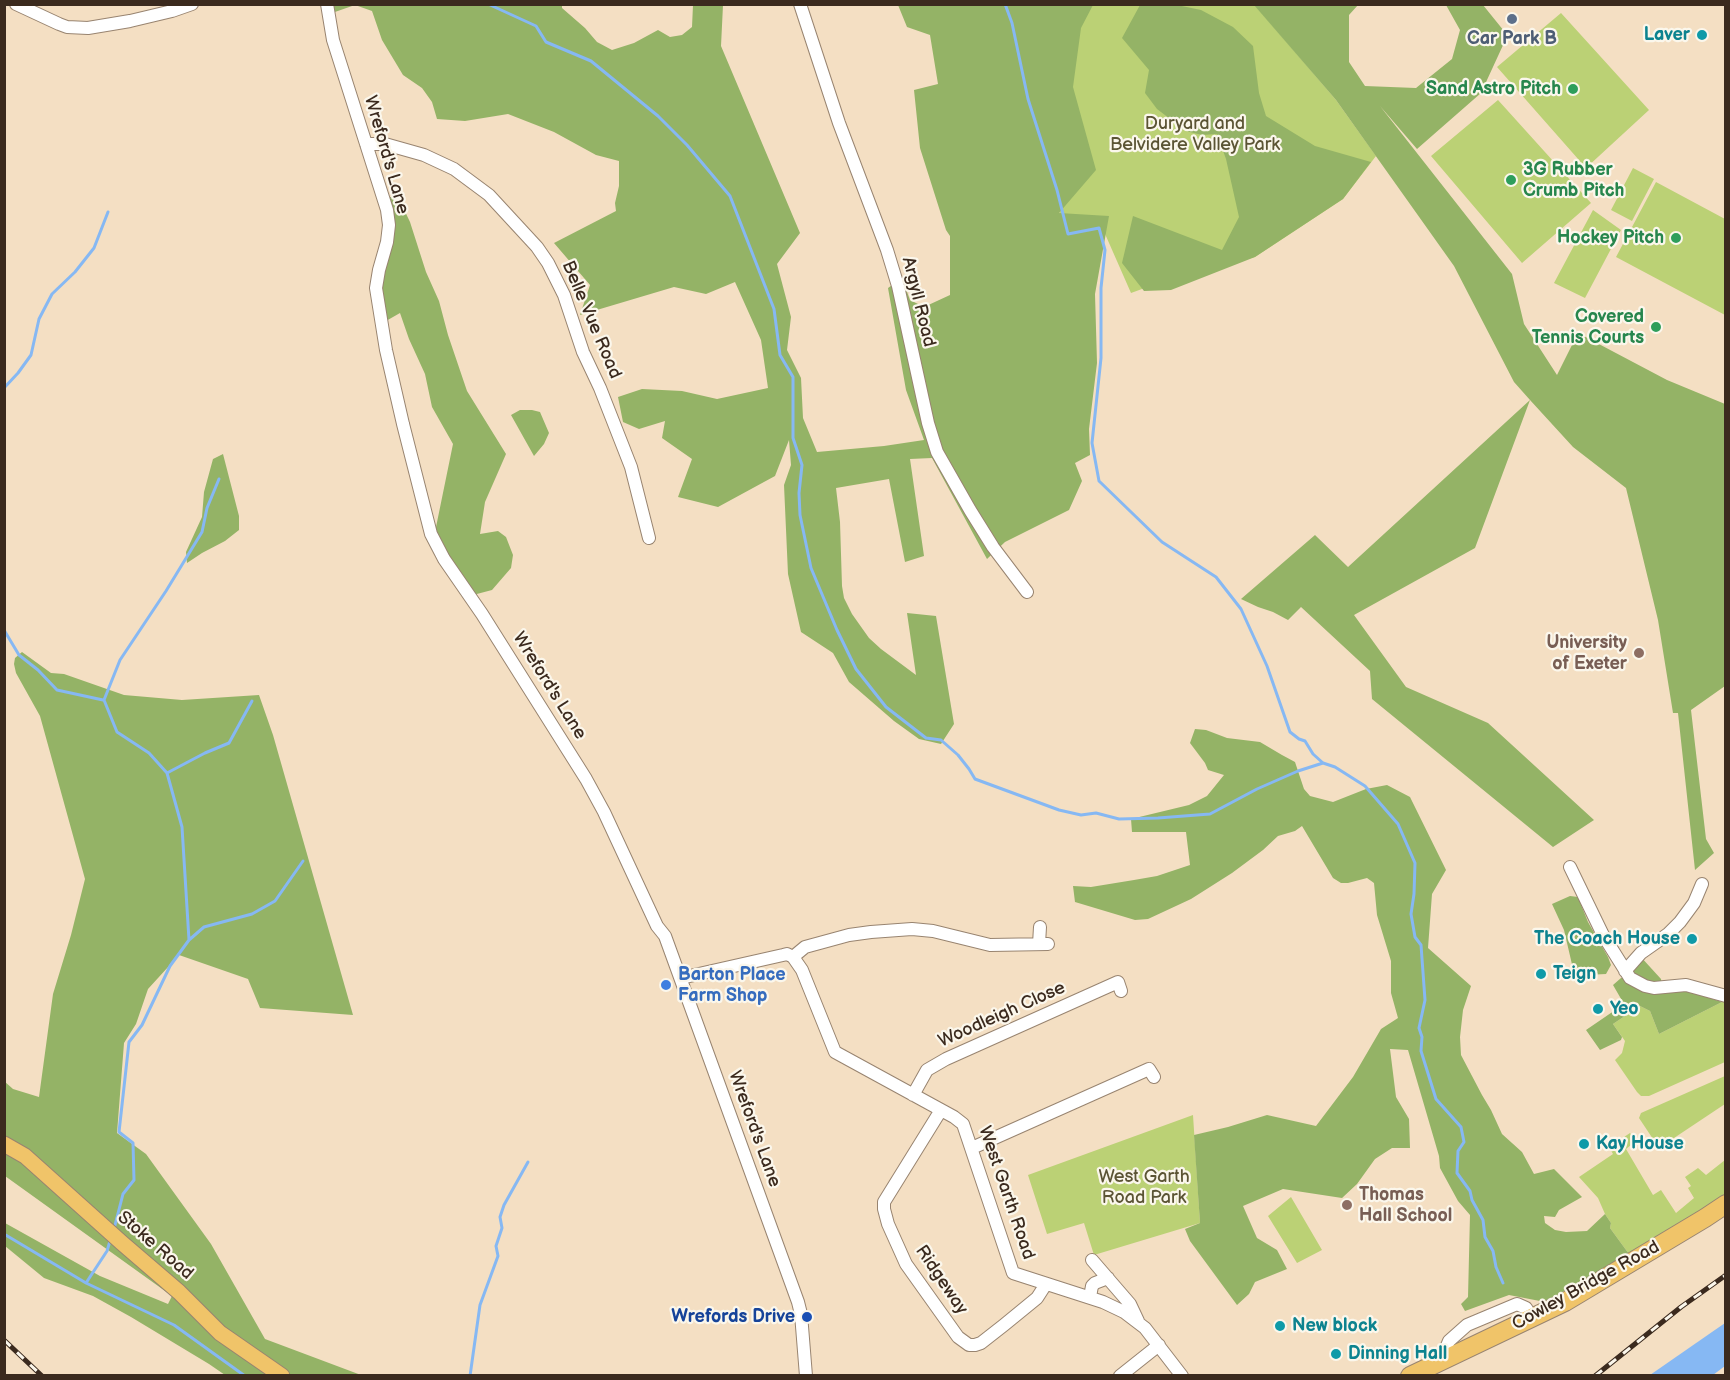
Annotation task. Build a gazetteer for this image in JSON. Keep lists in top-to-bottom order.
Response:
{
  "streets": {
    "highway": ["Cowley Bridge Road"],
    "main road": ["Stoke Road"],
    "street": [
      "Wreford's Lane",
      "Argyll Road",
      "Belle Vue Road",
      "Woodleigh Close",
      "West Garth Road",
      "Ridgeway"
    ]
  },
  "crossings": [
    ["Wreford's Lane", "Belle Vue Road"],
    ["Woodleigh Close", "West Garth Road"],
    ["West Garth Road", "Ridgeway"]
  ],
  "parks": ["Duryard and Belvidere Valley Park", "West Garth Road Park"],
  "places": [
    "Car Park B",
    "Laver",
    "Sand Astro Pitch",
    "3G Rubber Crumb Pitch",
    "Hockey Pitch",
    "Covered Tennis Courts",
    "University of Exeter",
    "The Coach House",
    "Teign",
    "Barton Place Farm Shop",
    "Yeo",
    "Kay House",
    "Thomas Hall School",
    "Wrefords Drive",
    "New block",
    "Dinning Hall"
  ]
}
